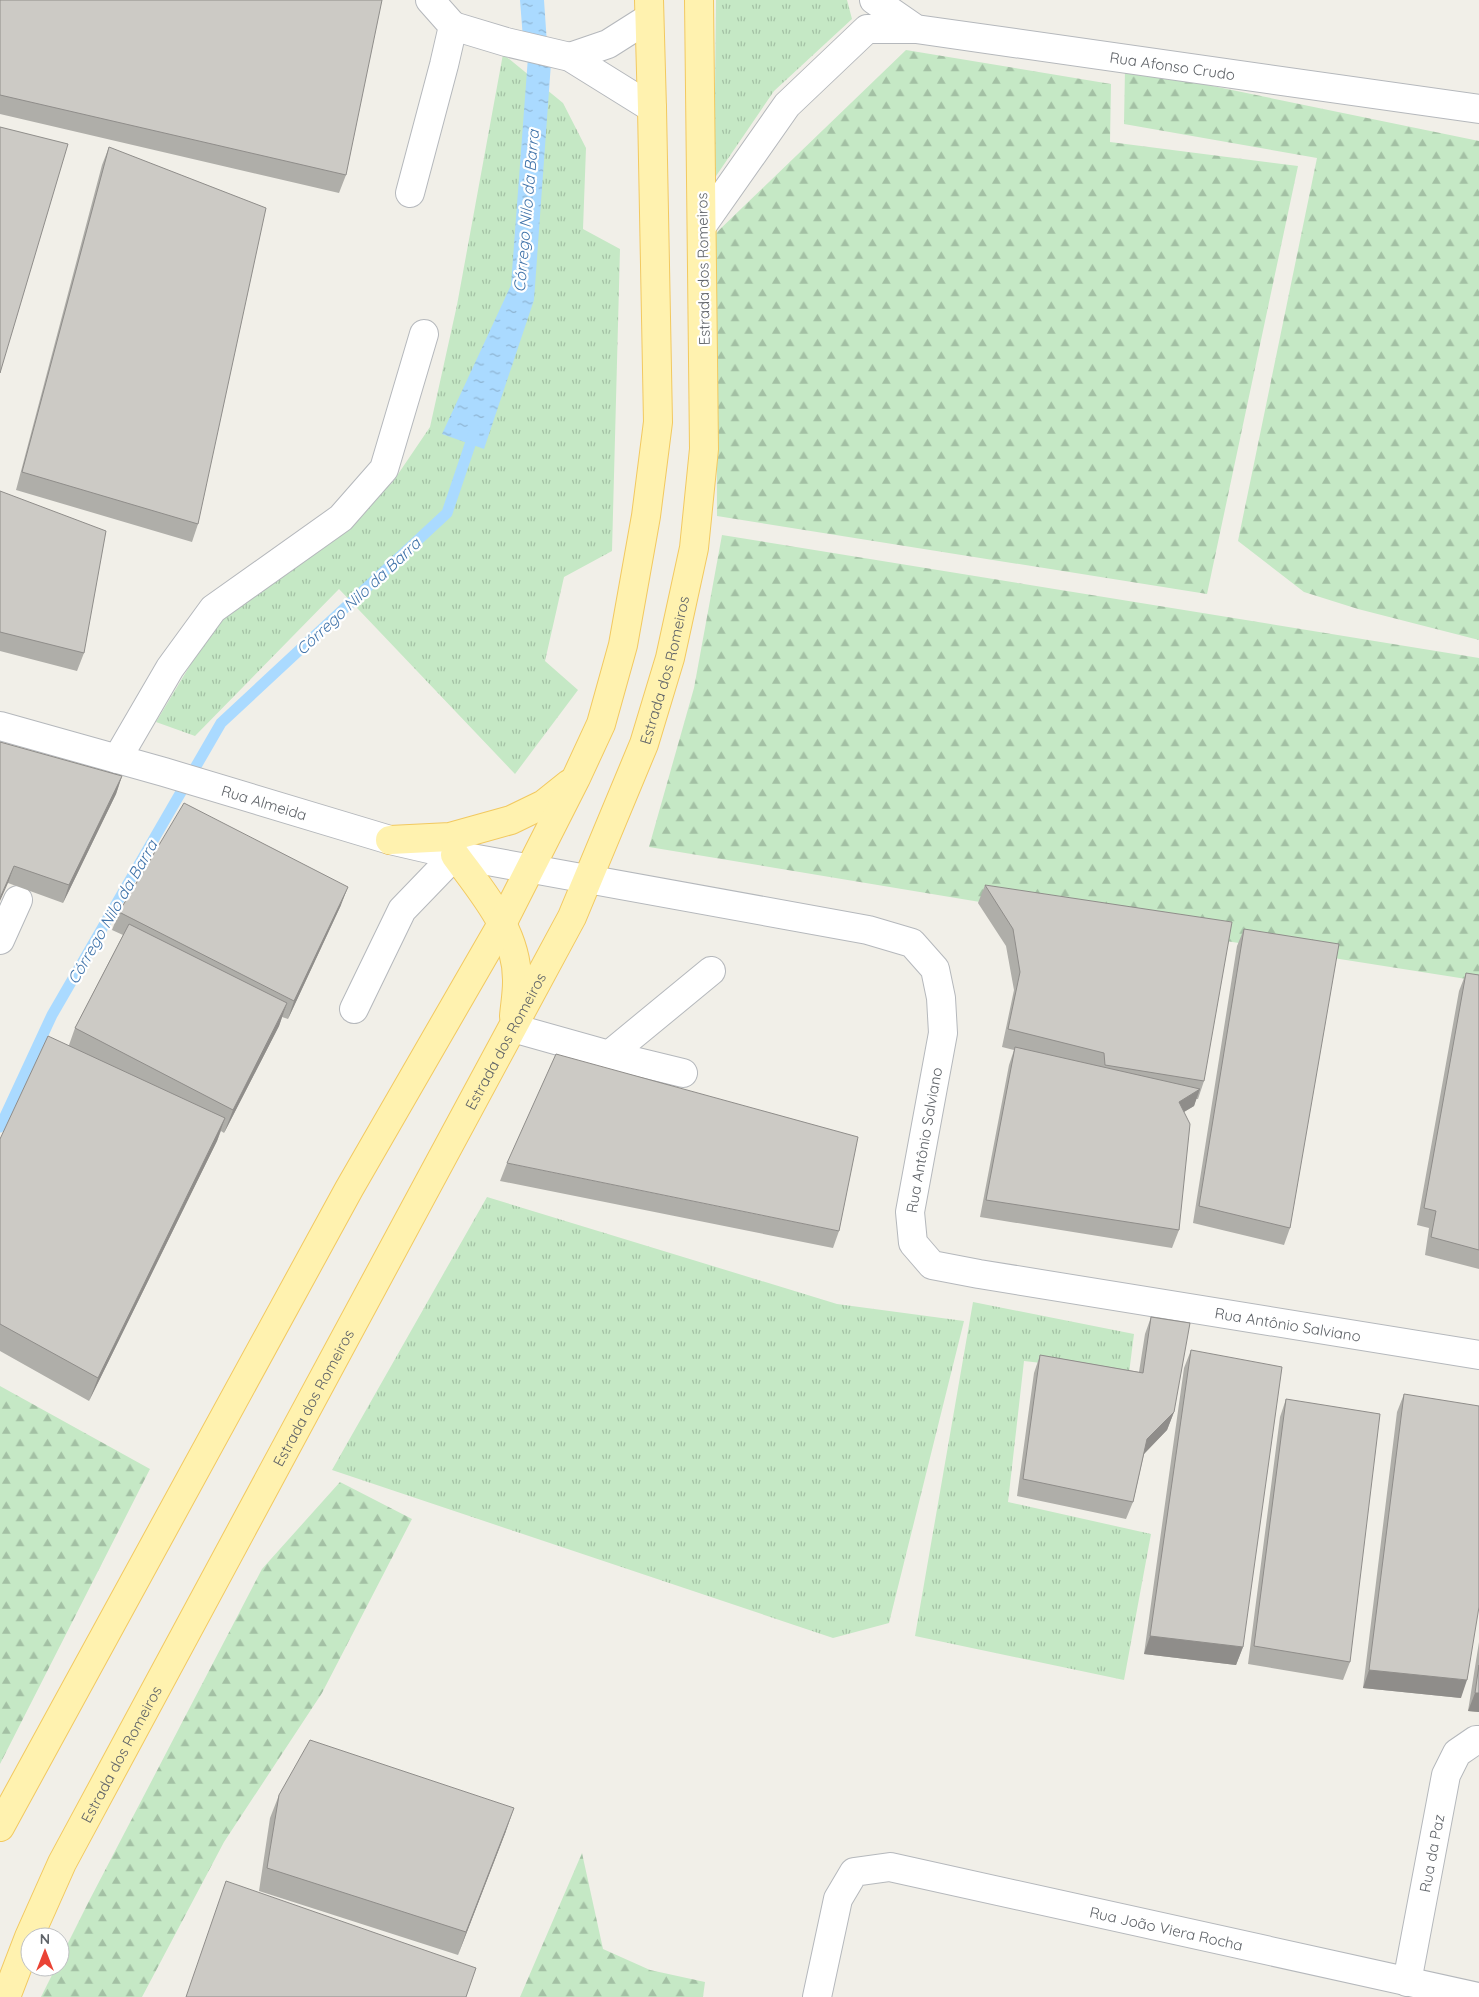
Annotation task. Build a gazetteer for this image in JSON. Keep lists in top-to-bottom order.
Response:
{
  "streets": {
    "main road": ["Estrada dos Romeiros"],
    "street": [
      "Rua Afonso Crudo",
      "Rua Almeida",
      "Rua Antônio Salviano",
      "Rua da Paz",
      "Rua João Viera Rocha"
    ]
  },
  "crossings": [
    ["Estrada dos Romeiros", "Rua Antônio Salviano"],
    ["Rua Almeida", "Rua Antônio Salviano"],
    ["Rua da Paz", "Rua João Viera Rocha"]
  ],
  "water": ["Córrego Nilo da Barra"],
  "north": "top"
}
